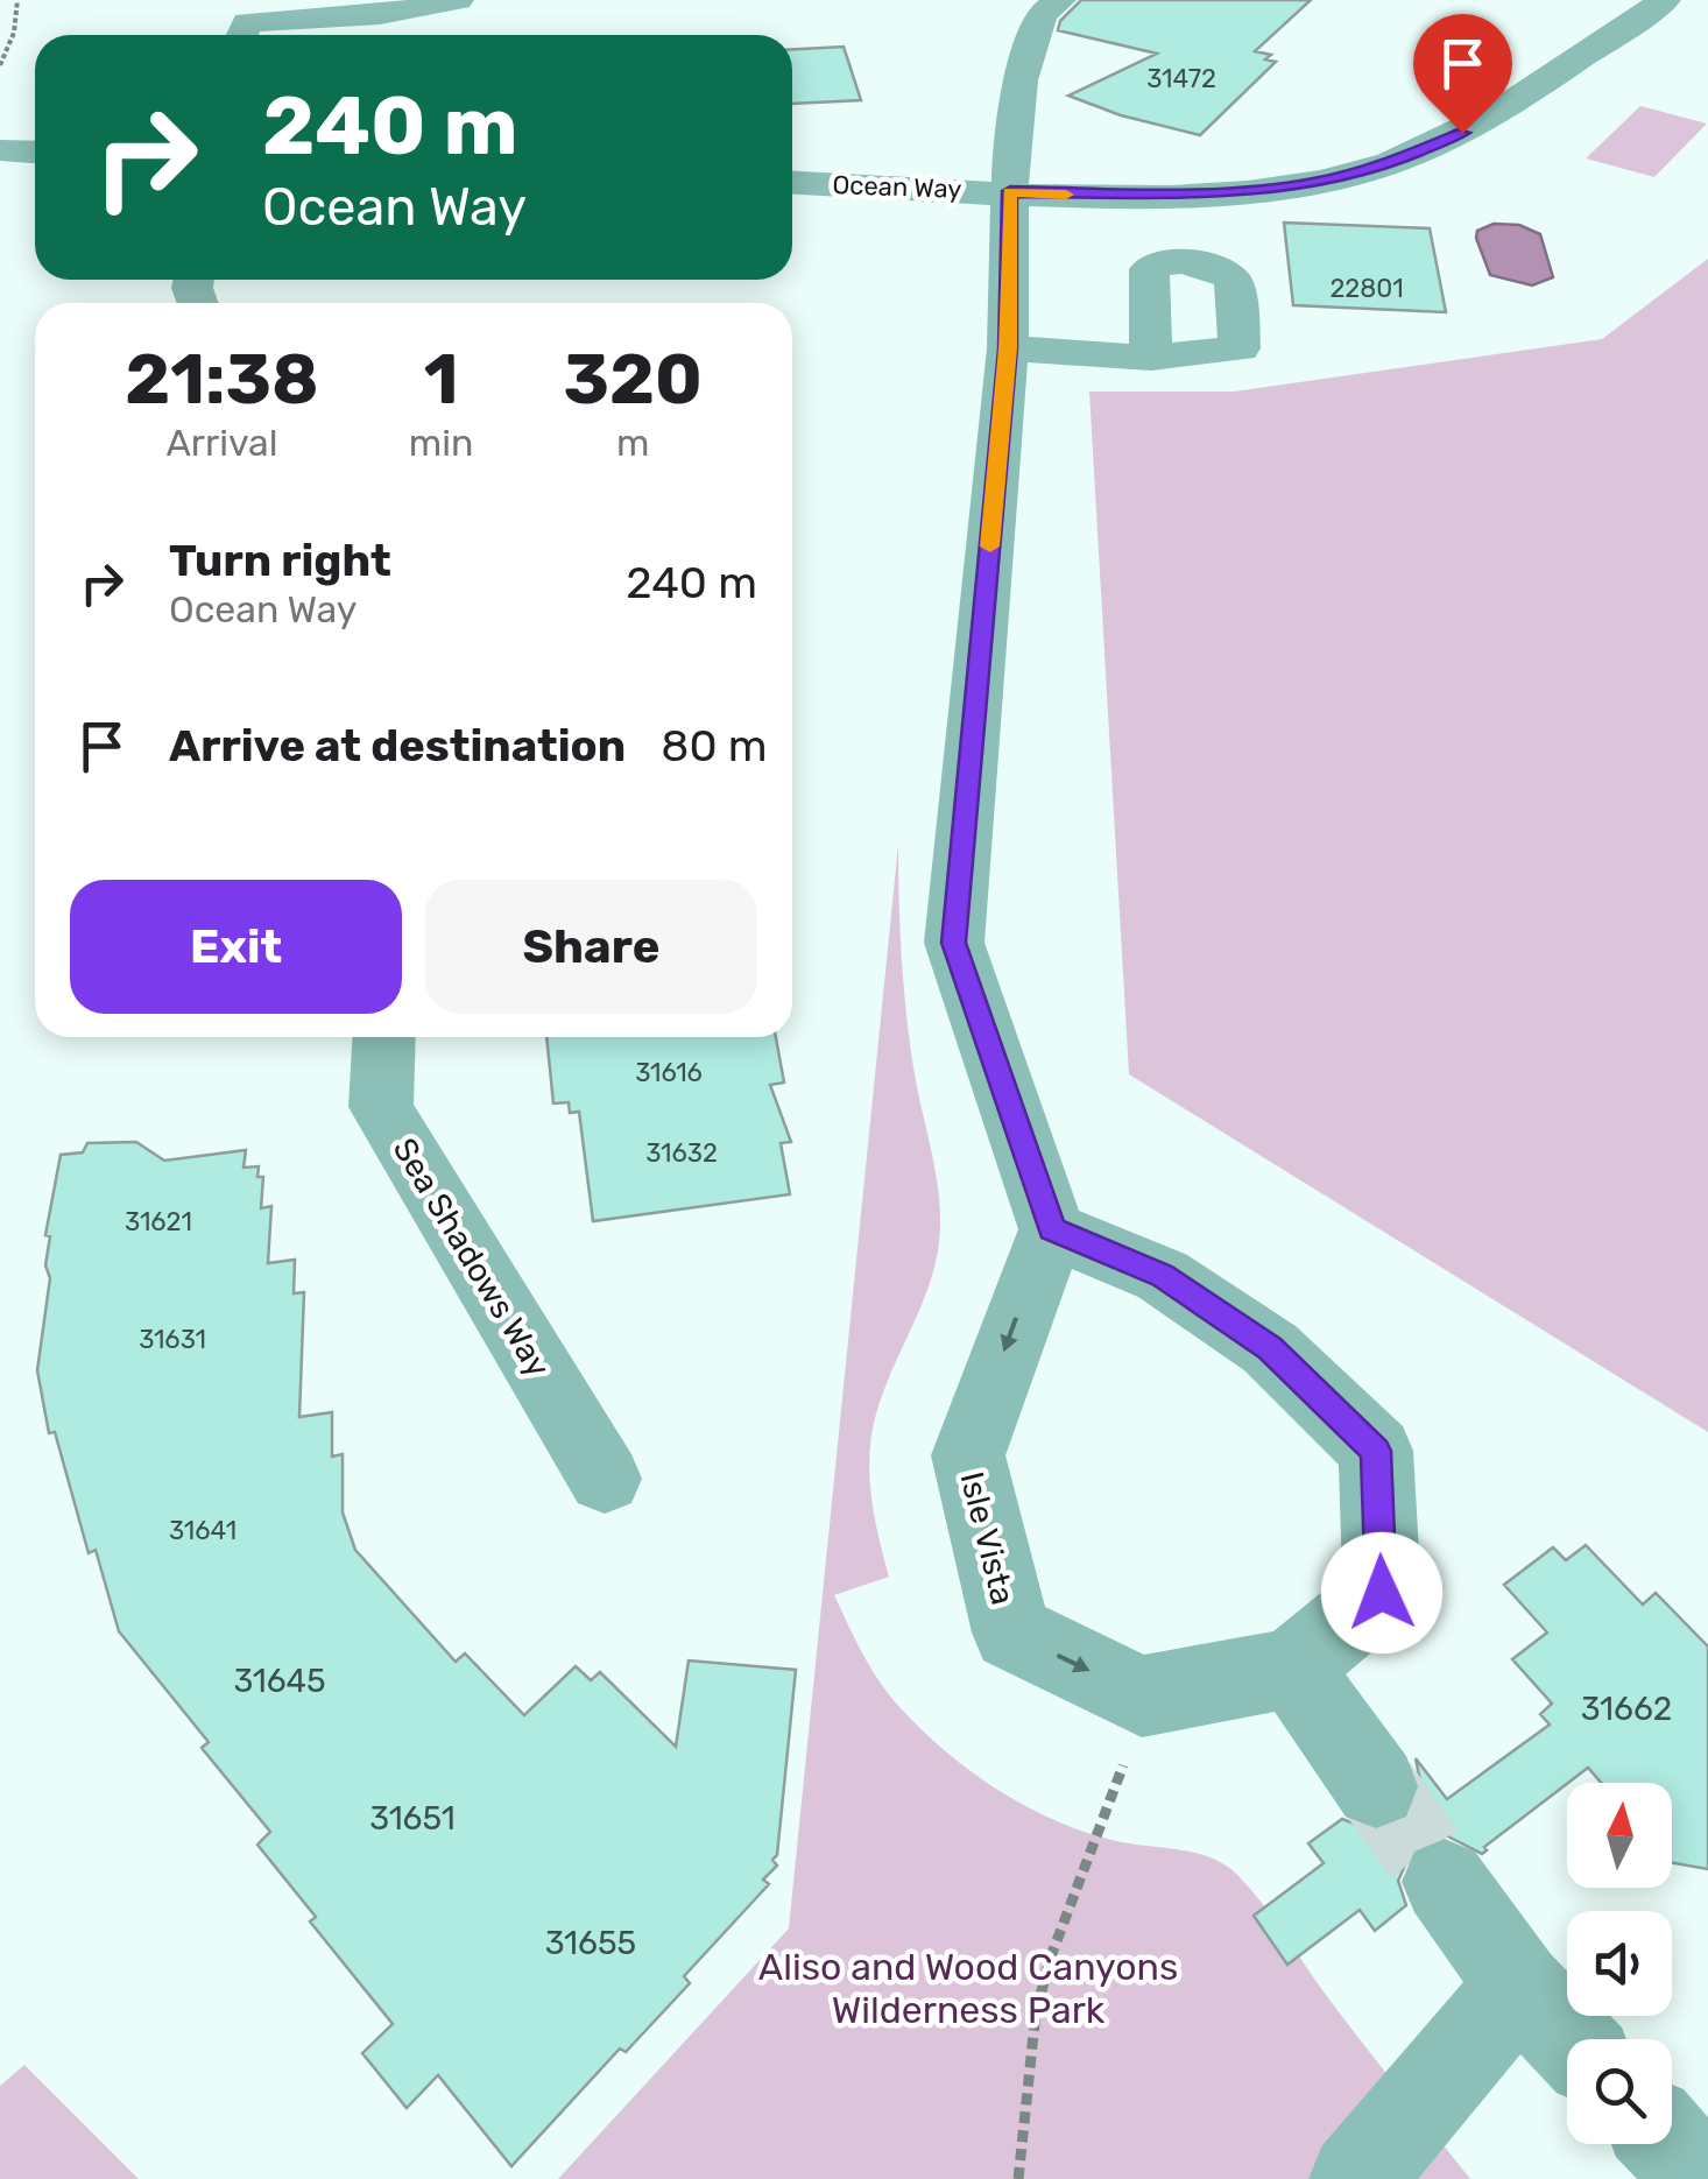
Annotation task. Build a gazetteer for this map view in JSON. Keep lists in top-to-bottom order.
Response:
{
  "streets": {
    "street": ["Ocean Way", "Sea Shadows Way", "Isle Vista"]
  },
  "parks": ["Aliso and Wood Canyons Wilderness Park"],
  "house_numbers": [
    "31472",
    "22801",
    "31616",
    "31632",
    "31621",
    "31631",
    "31641",
    "31645",
    "31662",
    "31651",
    "31655"
  ],
  "north": "top",
  "page": {
    "turn": ["240 m", "Ocean Way"],
    "eta": [
      "21:38",
      "Arrival",
      "1",
      "min",
      "320",
      "m"
    ],
    "list": [
      {
        "name": "Turn right",
        "note": "Ocean Way",
        "value": "240 m"
      },
      {
        "name": "Arrive at destination",
        "value": "80 m"
      }
    ],
    "buttons": ["Exit", "Share"]
  }
}
